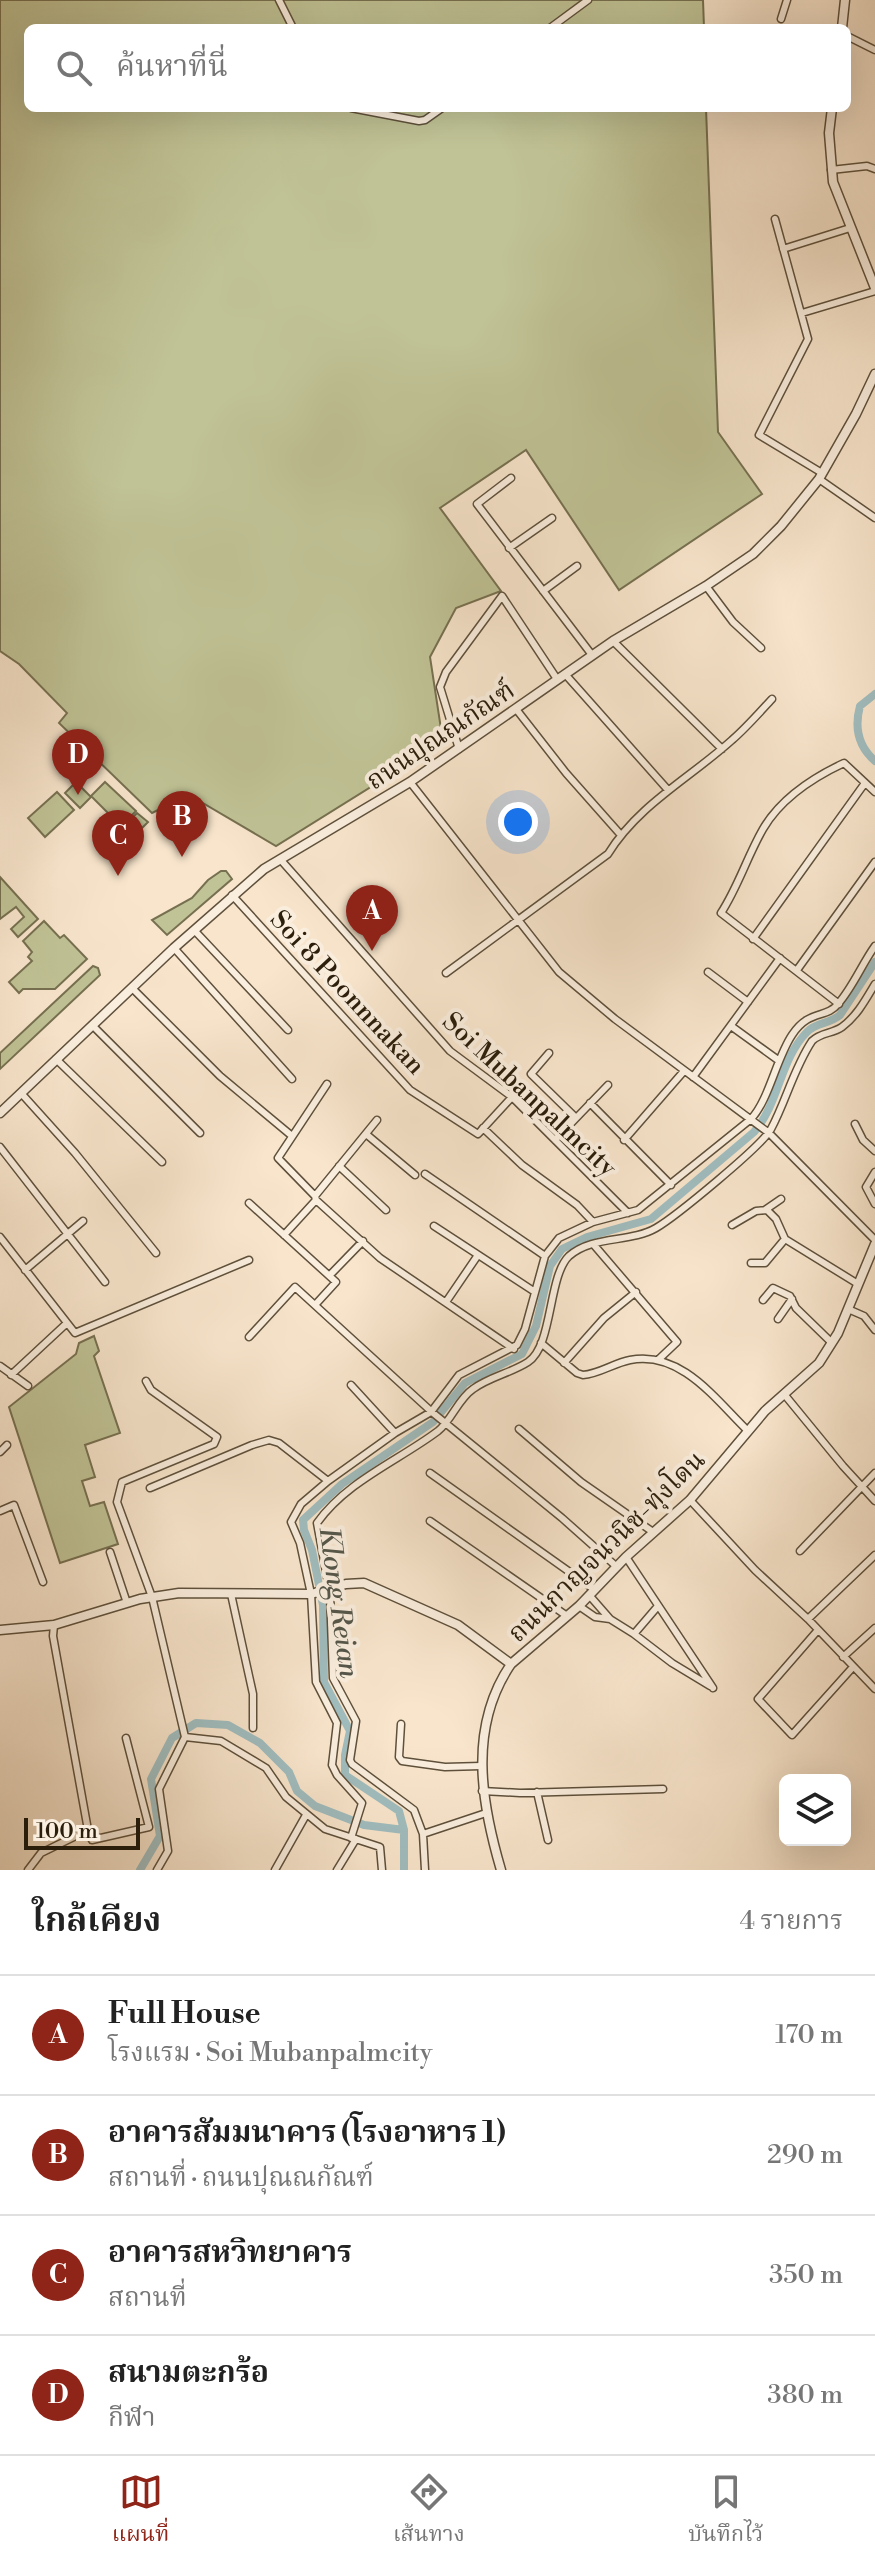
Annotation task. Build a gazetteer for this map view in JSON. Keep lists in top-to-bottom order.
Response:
{
  "streets": {
    "street": [
      "ถนนปุณณกัณฑ์",
      "Soi 8 Poonnnakan",
      "Soi Mubanpalmcity",
      "ถนนกาญจนวนิช-ทุ่งโดน"
    ]
  },
  "crossings": [
    ["ถนนปุณณกัณฑ์", "Soi 8 Poonnnakan"],
    ["ถนนปุณณกัณฑ์", "Soi Mubanpalmcity"]
  ],
  "water": ["Klong Reian"],
  "scale_bar": "100 m",
  "page": {
    "search": "ค้นหาที่นี่",
    "pins": [
      "D",
      "B",
      "C",
      "A"
    ],
    "scale": "100 m",
    "heading": ["ใกล้เคียง", "4 รายการ"],
    "list": [
      {
        "mark": "A",
        "name": "Full House",
        "note": "โรงแรม · Soi Mubanpalmcity",
        "value": "170 m"
      },
      {
        "mark": "B",
        "name": "อาคารสัมมนาคาร (โรงอาหาร 1)",
        "note": "สถานที่ · ถนนปุณณกัณฑ์",
        "value": "290 m"
      },
      {
        "mark": "C",
        "name": "อาคารสหวิทยาคาร",
        "note": "สถานที่",
        "value": "350 m"
      },
      {
        "mark": "D",
        "name": "สนามตะกร้อ",
        "note": "กีฬา",
        "value": "380 m"
      }
    ],
    "nav": ["แผนที่", "เส้นทาง", "บันทึกไว้"]
  }
}
